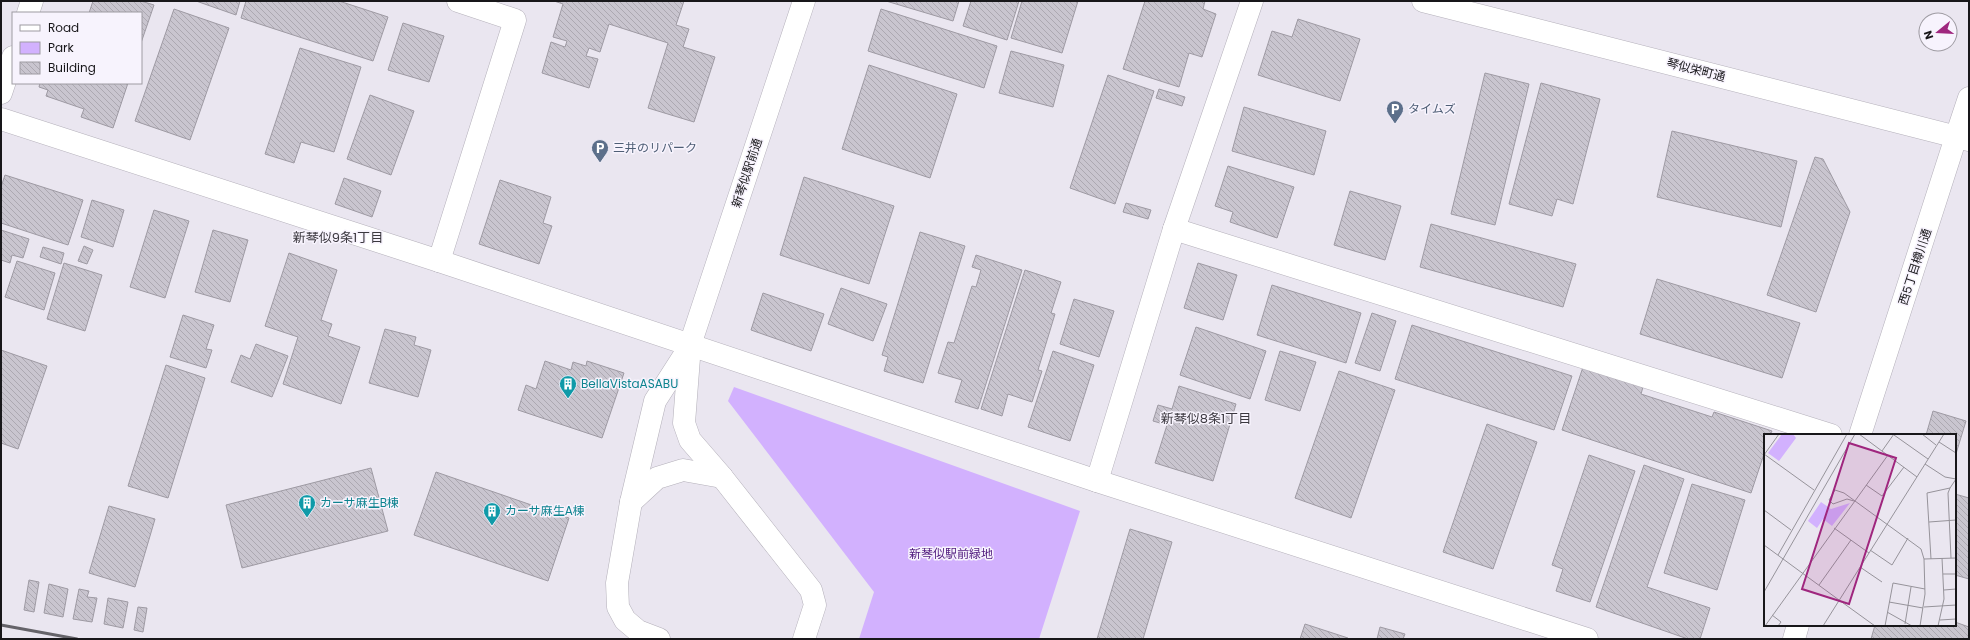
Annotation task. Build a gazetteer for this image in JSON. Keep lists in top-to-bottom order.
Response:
{
  "streets": {
    "street": ["琴似栄町通", "新琴似駅前通", "西5丁目樽川通"]
  },
  "crossings": [
    ["琴似栄町通", "西5丁目樽川通"]
  ],
  "districts": ["新琴似9条1丁目", "新琴似8条1丁目"],
  "parks": ["新琴似駅前緑地"],
  "places": {
    "parking": ["タイムズ", "三井のリパーク"],
    "building": ["BellaVistaASABU", "カーサ麻生B棟", "カーサ麻生A棟"]
  },
  "legend": ["Road", "Park", "Building"],
  "north": "left"
}
